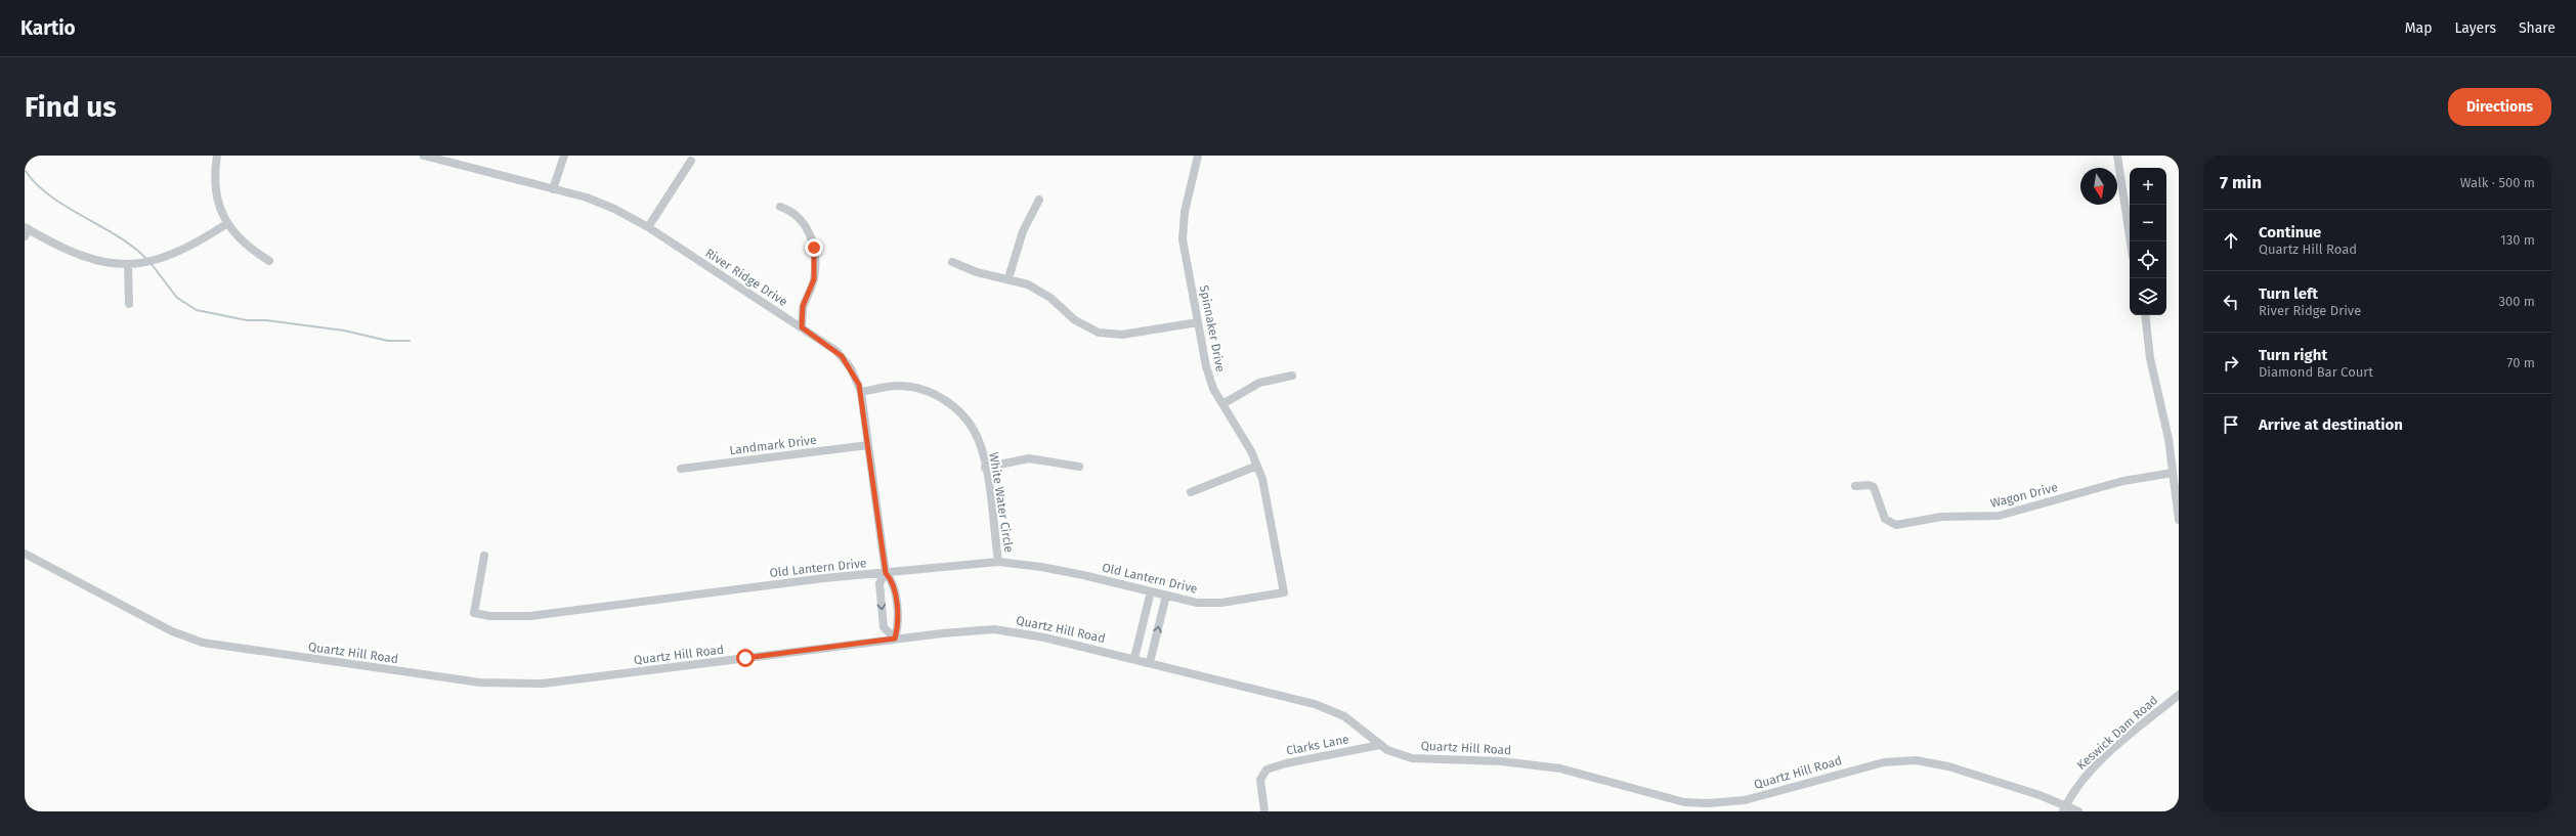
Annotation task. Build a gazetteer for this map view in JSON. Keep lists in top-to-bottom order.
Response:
{
  "streets": {
    "street": [
      "River Ridge Drive",
      "Spinnaker Drive",
      "Landmark Drive",
      "Wagon Drive",
      "White Water Circle",
      "Old Lantern Drive",
      "Quartz Hill Road",
      "Keswick Dam Road",
      "Clarks Lane"
    ]
  },
  "crossings": [
    ["River Ridge Drive", "Landmark Drive"],
    ["River Ridge Drive", "White Water Circle"],
    ["River Ridge Drive", "Old Lantern Drive"],
    ["River Ridge Drive", "Quartz Hill Road"],
    ["Spinnaker Drive", "Old Lantern Drive"],
    ["White Water Circle", "Old Lantern Drive"],
    ["Quartz Hill Road", "Keswick Dam Road"],
    ["Quartz Hill Road", "Clarks Lane"]
  ],
  "north": "bottom",
  "page": {
    "header": "Kartio",
    "nav": ["Map", "Layers", "Share"],
    "buttons": "Directions",
    "title": "Find us",
    "heading": ["7 min", "Walk · 500 m"],
    "map_buttons": ["+", "−"],
    "list": [
      ["Continue", "Quartz Hill Road", "130 m"],
      ["Turn left", "River Ridge Drive", "300 m"],
      ["Turn right", "Diamond Bar Court", "70 m"],
      "Arrive at destination"
    ]
  }
}
